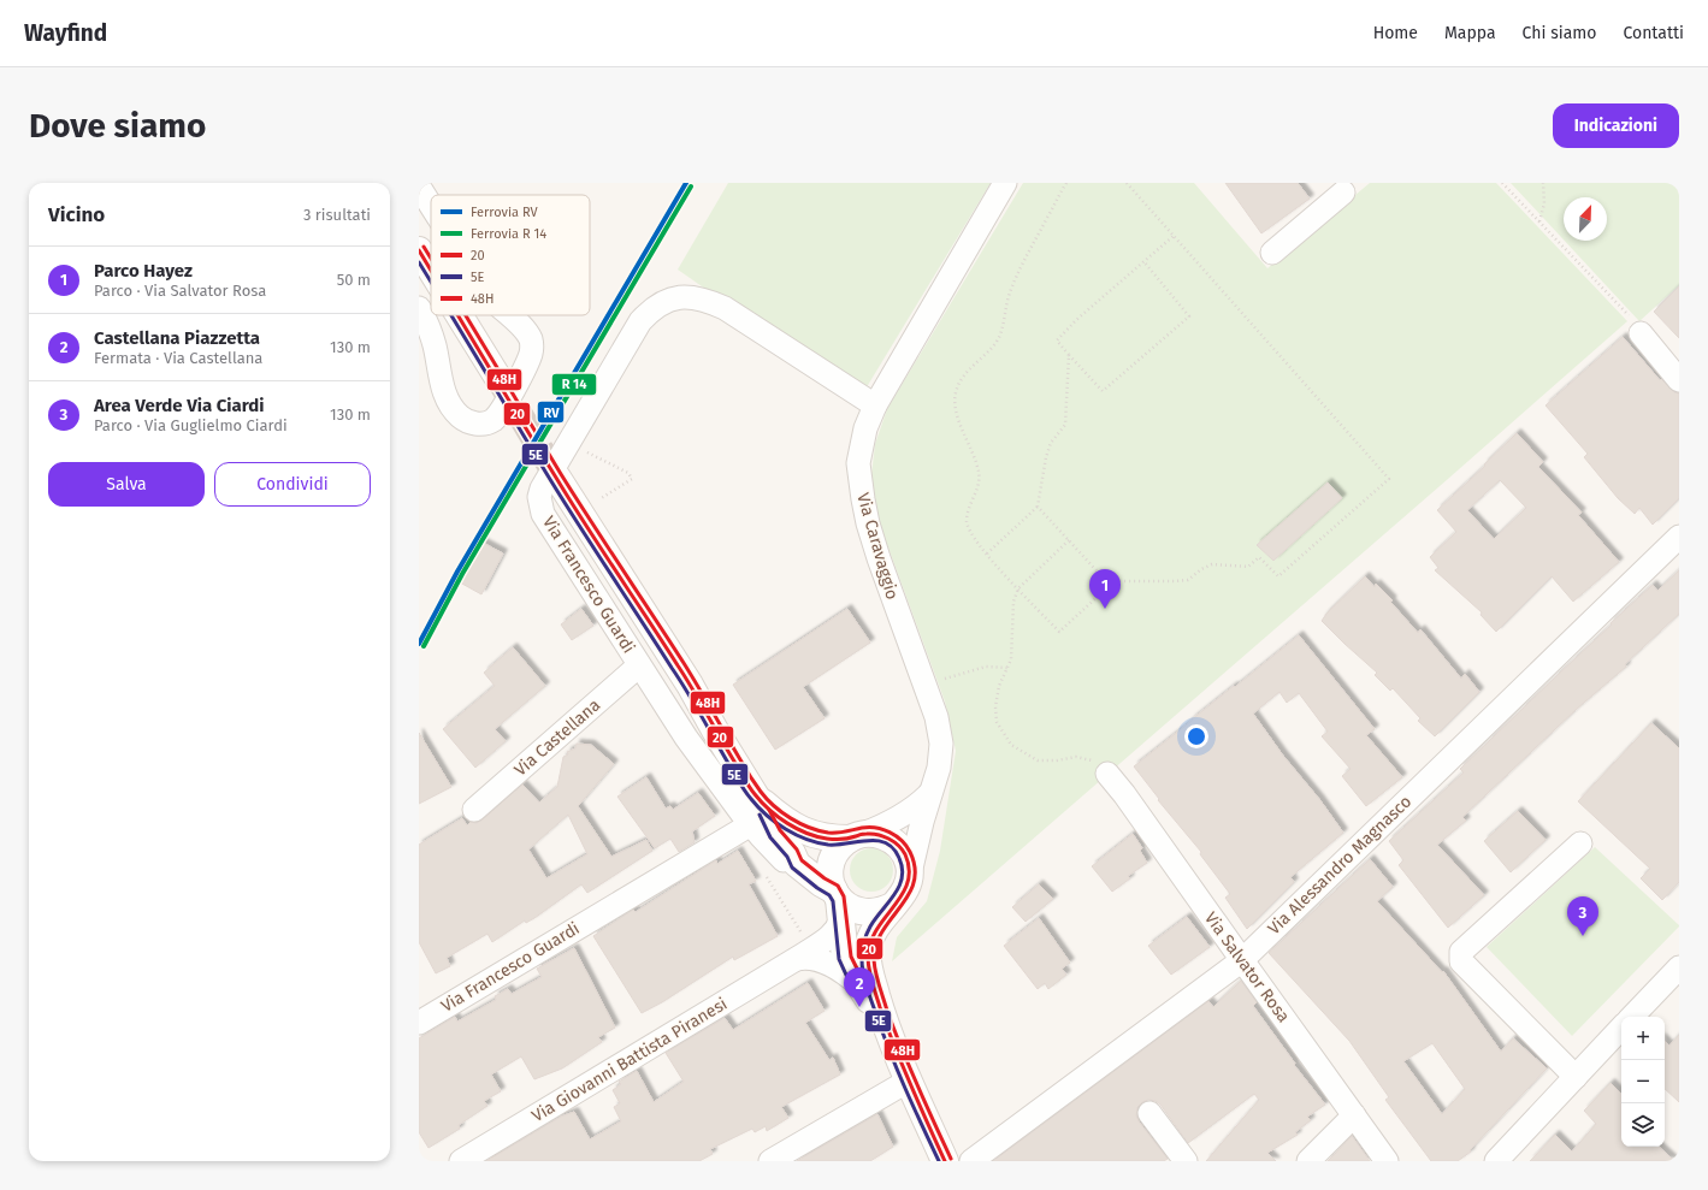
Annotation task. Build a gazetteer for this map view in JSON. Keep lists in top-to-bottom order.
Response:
{
  "streets": {
    "street": [
      "Via Caravaggio",
      "Via Francesco Guardi",
      "Via Castellana",
      "Via Alessandro Magnasco",
      "Via Salvator Rosa",
      "Via Giovanni Battista Piranesi"
    ]
  },
  "crossings": [
    ["Via Caravaggio", "Via Francesco Guardi"],
    ["Via Caravaggio", "Via Giovanni Battista Piranesi"],
    ["Via Francesco Guardi", "Via Castellana"],
    ["Via Alessandro Magnasco", "Via Salvator Rosa"]
  ],
  "lines": [
    "rail line RV",
    "transit line 48H",
    "transit line 20",
    "transit line 5E"
  ],
  "legend": [
    "Ferrovia RV",
    "Ferrovia R 14",
    "20",
    "5E",
    "48H"
  ],
  "north": "top right",
  "page": {
    "header": "Wayfind",
    "nav": [
      "Home",
      "Mappa",
      "Chi siamo",
      "Contatti"
    ],
    "buttons": [
      "Indicazioni",
      ["Salva", "Condividi"]
    ],
    "title": "Dove siamo",
    "heading": ["Vicino", "3 risultati"],
    "list": [
      {
        "mark": "1",
        "name": "Parco Hayez",
        "note": "Parco · Via Salvator Rosa",
        "value": "50 m"
      },
      {
        "mark": "2",
        "name": "Castellana Piazzetta",
        "note": "Fermata · Via Castellana",
        "value": "130 m"
      },
      {
        "mark": "3",
        "name": "Area Verde Via Ciardi",
        "note": "Parco · Via Guglielmo Ciardi",
        "value": "130 m"
      }
    ],
    "pins": ["1", "3", "2"],
    "map_buttons": ["+", "−"]
  }
}
